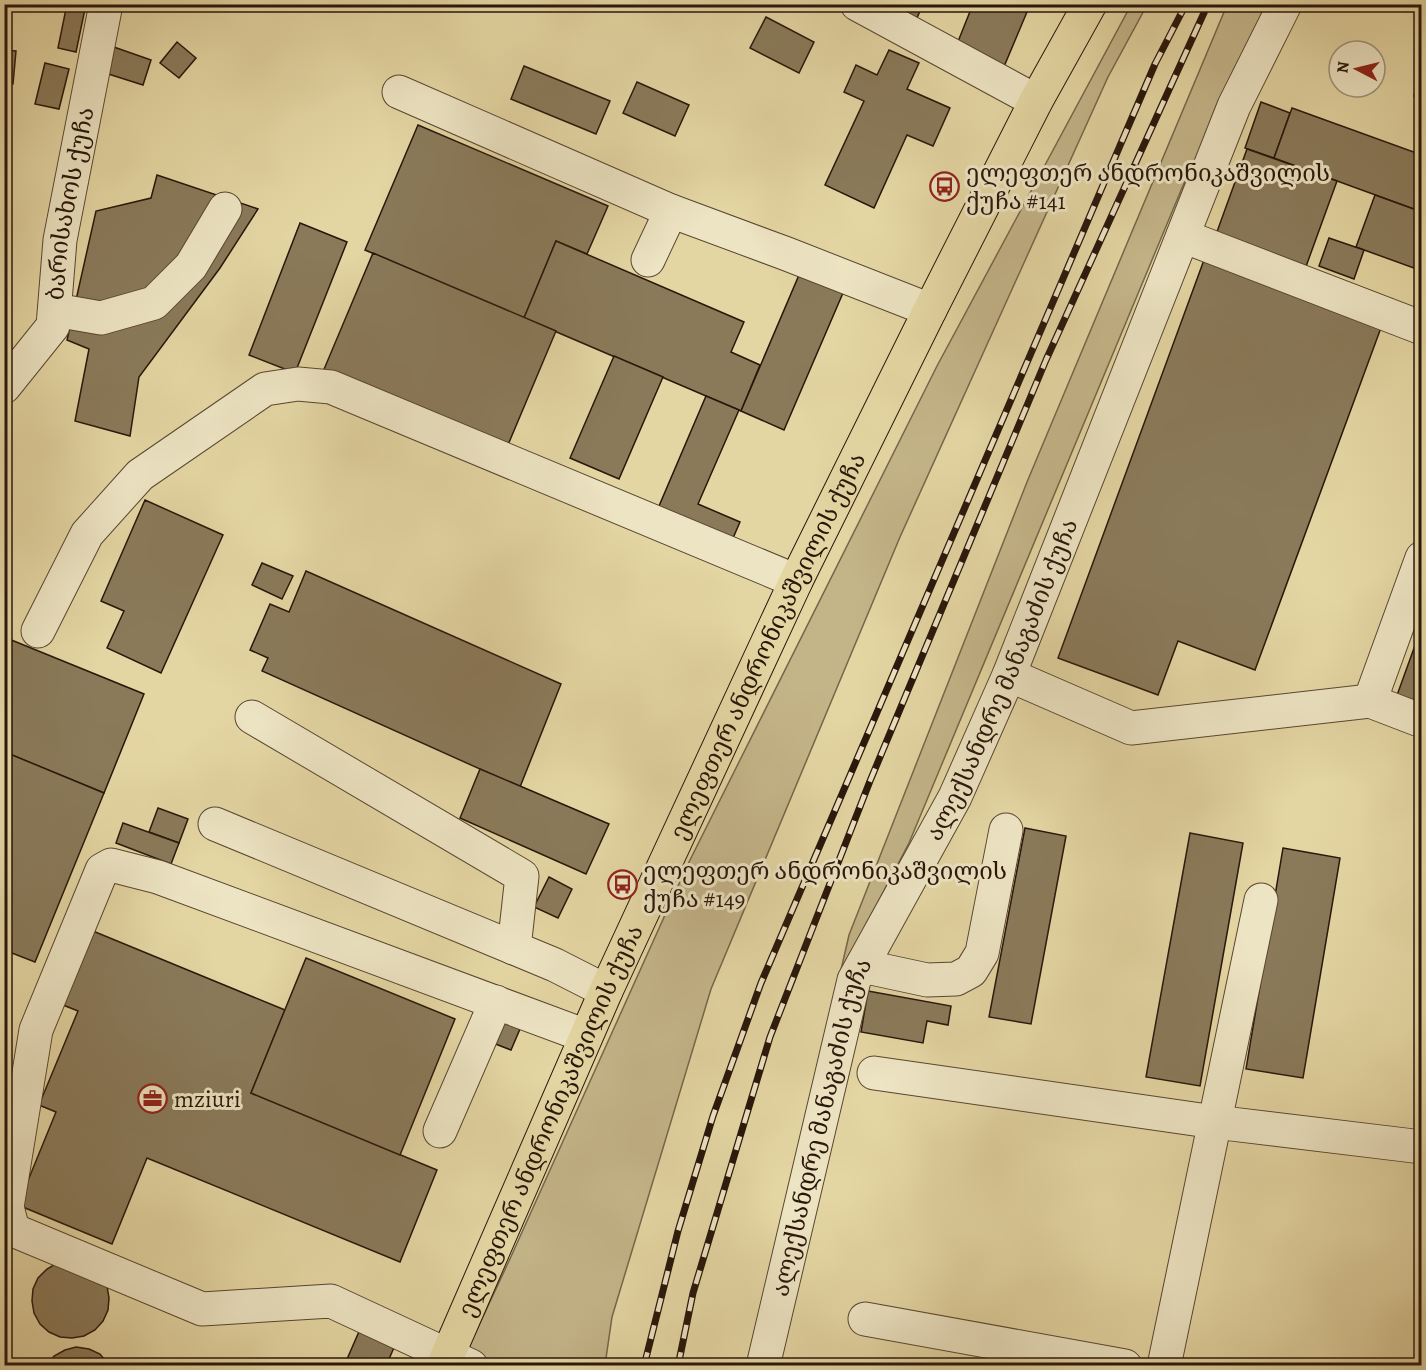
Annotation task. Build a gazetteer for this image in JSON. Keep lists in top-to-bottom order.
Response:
{
  "streets": {
    "main road": ["ელეფთერ ანდრონიკაშვილის ქუჩა"],
    "street": ["ბარისახოს ქუჩა", "ალექსანდრე მანაგაძის ქუჩა"]
  },
  "places": {
    "bus stop": ["ელეფთერ ანდრონიკაშვილის ქუჩა #141", "ელეფთერ ანდრონიკაშვილის ქუჩა #149"],
    "office": ["mziuri"]
  },
  "north": "left"
}
